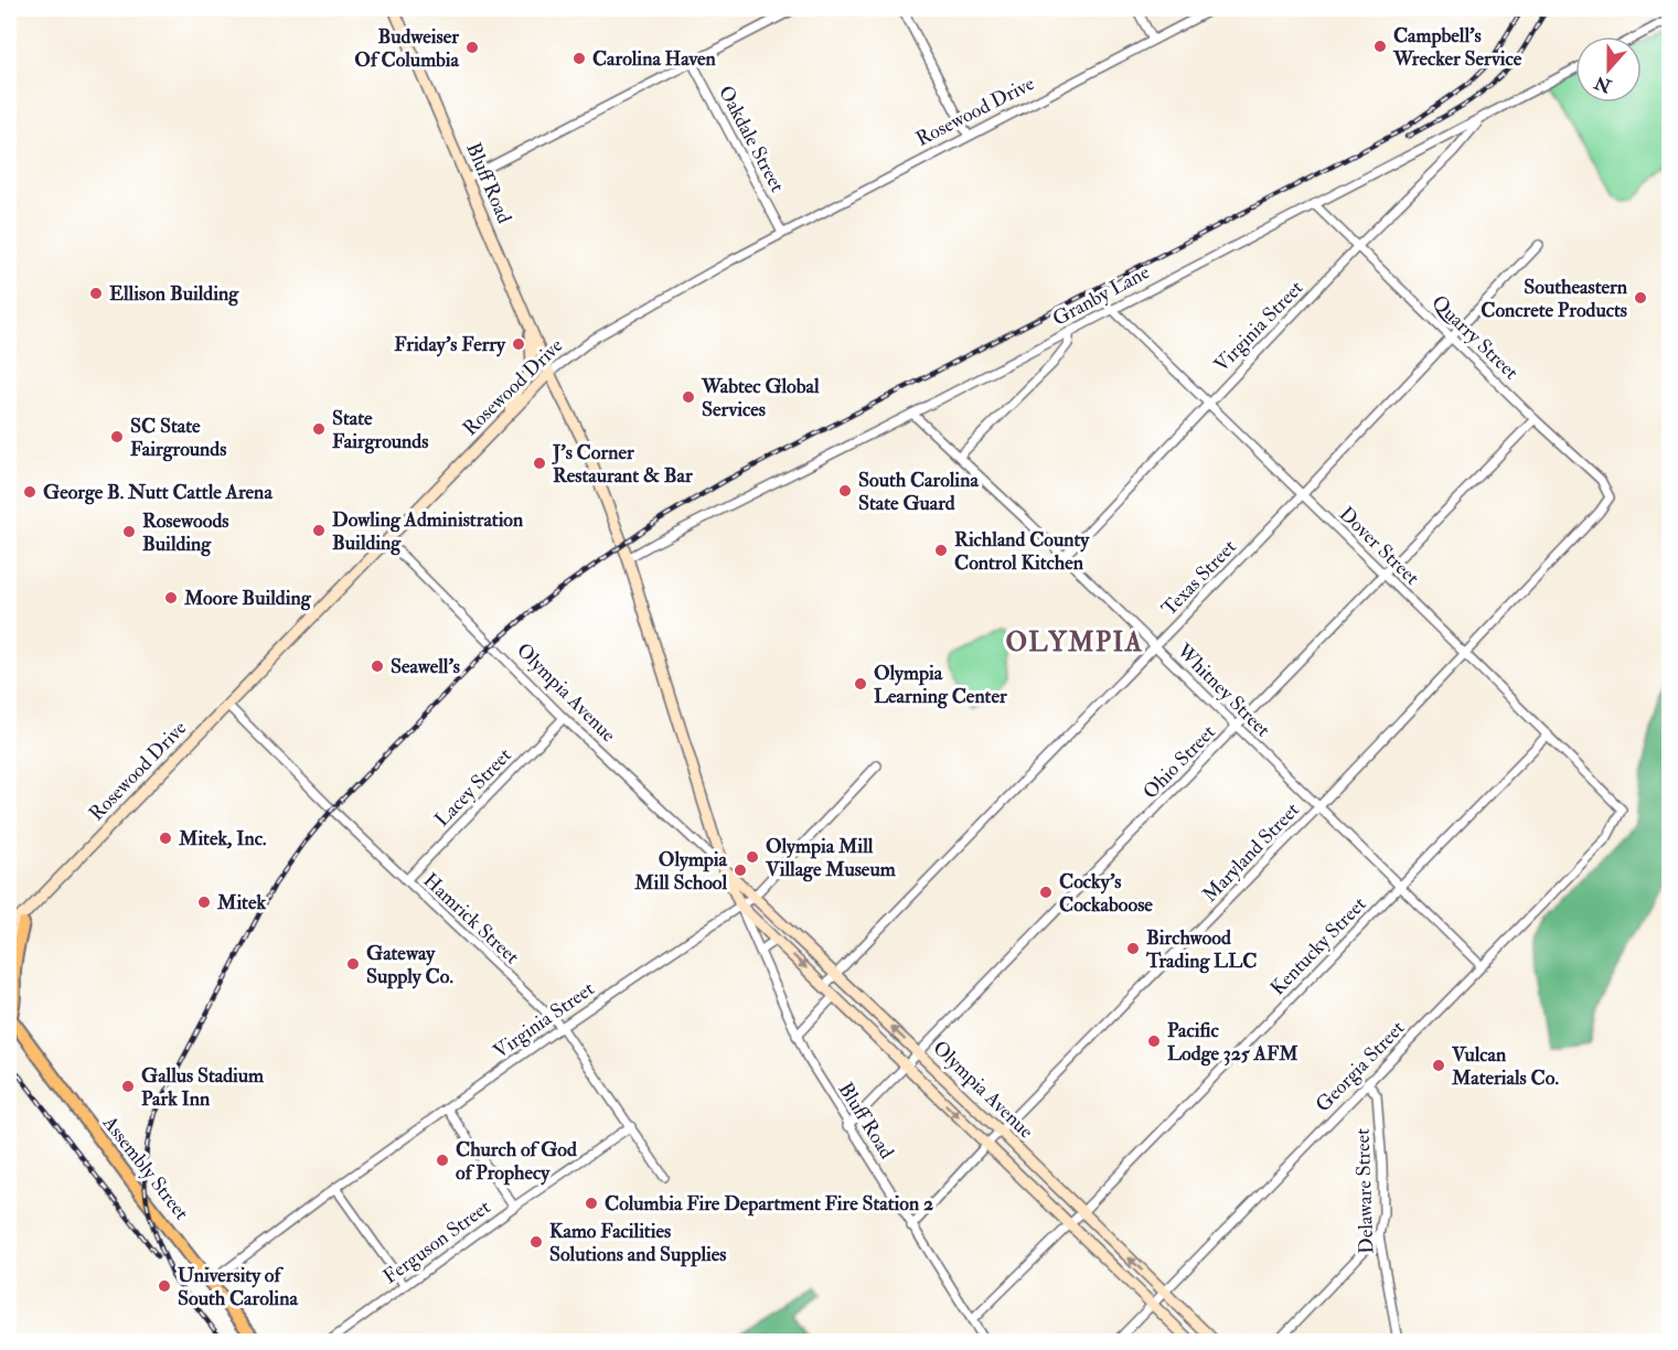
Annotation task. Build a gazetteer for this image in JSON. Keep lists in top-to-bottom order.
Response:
{
  "streets": {
    "main road": [
      "Rosewood Drive",
      "Bluff Road",
      "Olympia Avenue",
      "Assembly Street"
    ],
    "street": [
      "Oakdale Street",
      "Granby Lane",
      "Virginia Street",
      "Quarry Street",
      "Dover Street",
      "Texas Street",
      "Whitney Street",
      "Ohio Street",
      "Lacey Street",
      "Maryland Street",
      "Hamrick Street",
      "Kentucky Street",
      "Georgia Street",
      "Delaware Street",
      "Ferguson Street"
    ]
  },
  "crossings": [
    ["Rosewood Drive", "Oakdale Street"],
    ["Rosewood Drive", "Bluff Road"],
    ["Rosewood Drive", "Olympia Avenue"],
    ["Rosewood Drive", "Hamrick Street"],
    ["Bluff Road", "Granby Lane"],
    ["Bluff Road", "Virginia Street"],
    ["Bluff Road", "Olympia Avenue"],
    ["Bluff Road", "Ohio Street"],
    ["Bluff Road", "Maryland Street"],
    ["Bluff Road", "Kentucky Street"],
    ["Granby Lane", "Virginia Street"],
    ["Granby Lane", "Quarry Street"],
    ["Granby Lane", "Dover Street"],
    ["Granby Lane", "Whitney Street"],
    ["Virginia Street", "Quarry Street"],
    ["Virginia Street", "Dover Street"],
    ["Virginia Street", "Whitney Street"],
    ["Virginia Street", "Olympia Avenue"],
    ["Virginia Street", "Hamrick Street"],
    ["Virginia Street", "Assembly Street"],
    ["Quarry Street", "Texas Street"],
    ["Quarry Street", "Ohio Street"],
    ["Quarry Street", "Maryland Street"],
    ["Dover Street", "Texas Street"],
    ["Dover Street", "Ohio Street"],
    ["Dover Street", "Maryland Street"],
    ["Dover Street", "Kentucky Street"],
    ["Dover Street", "Georgia Street"],
    ["Texas Street", "Whitney Street"],
    ["Texas Street", "Olympia Avenue"],
    ["Whitney Street", "Ohio Street"],
    ["Whitney Street", "Maryland Street"],
    ["Whitney Street", "Kentucky Street"],
    ["Whitney Street", "Georgia Street"],
    ["Olympia Avenue", "Ohio Street"],
    ["Olympia Avenue", "Lacey Street"],
    ["Olympia Avenue", "Maryland Street"],
    ["Olympia Avenue", "Kentucky Street"],
    ["Olympia Avenue", "Georgia Street"],
    ["Lacey Street", "Hamrick Street"],
    ["Hamrick Street", "Ferguson Street"],
    ["Georgia Street", "Delaware Street"]
  ],
  "districts": ["OLYMPIA"],
  "places": [
    "Campbell's Wrecker Service",
    "Budweiser Of Columbia",
    "Carolina Haven",
    "Ellison Building",
    "Southeastern Concrete Products",
    "Friday's Ferry",
    "Wabtec Global Services",
    "State Fairgrounds",
    "SC State Fairgrounds",
    "J's Corner Restaurant & Bar",
    "South Carolina State Guard",
    "George B. Nutt Cattle Arena",
    "Dowling Administration Building",
    "Rosewoods Building",
    "Richland County Control Kitchen",
    "Moore Building",
    "Seawell's",
    "Olympia Learning Center",
    "Mitek, Inc.",
    "Olympia Mill Village Museum",
    "Olympia Mill School",
    "Cocky's Cockaboose",
    "Mitek",
    "Birchwood Trading LLC",
    "Gateway Supply Co.",
    "Pacific Lodge 325 AFM",
    "Vulcan Materials Co.",
    "Gallus Stadium Park Inn",
    "Church of God of Prophecy",
    "Columbia Fire Department Fire Station 2",
    "Kamo Facilities Solutions and Supplies",
    "University of South Carolina"
  ],
  "north": "bottom"
}
